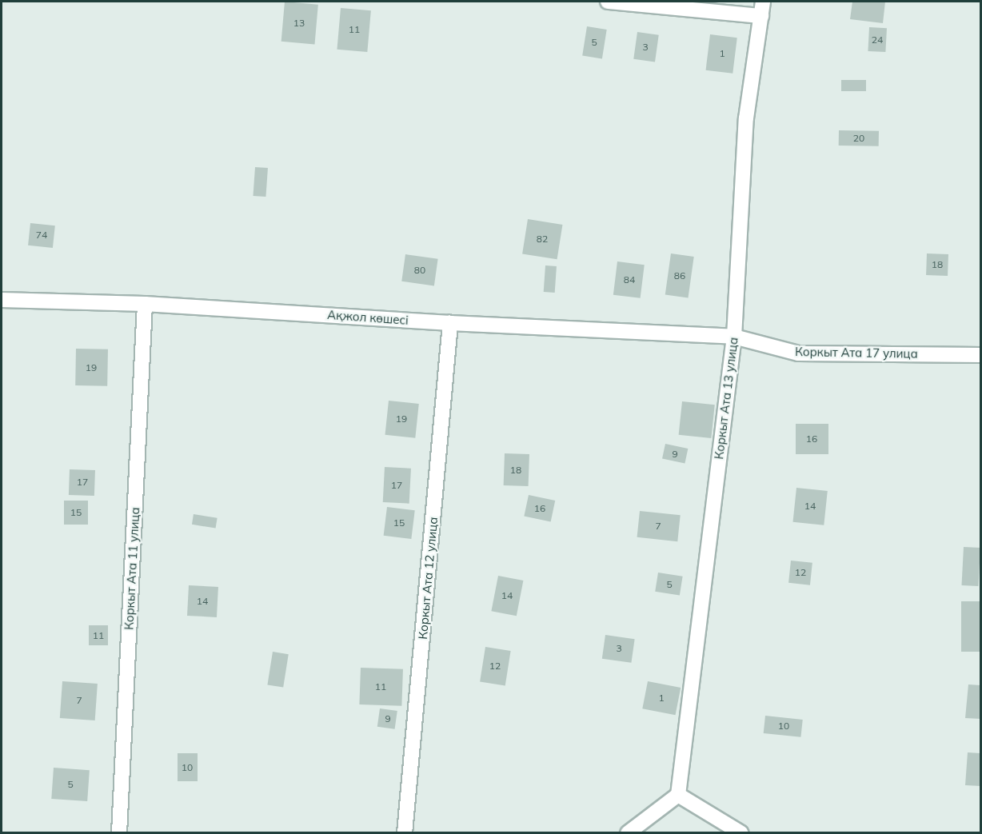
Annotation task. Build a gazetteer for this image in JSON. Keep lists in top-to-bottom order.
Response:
{
  "streets": {
    "street": [
      "Ақжол көшесі",
      "Коркыт Ата 17 улица",
      "Коркыт Ата 13 улица",
      "Коркыт Ата 11 улица",
      "Коркыт Ата 12 улица"
    ]
  },
  "crossings": [
    ["Ақжол көшесі", "Коркыт Ата 17 улица"],
    ["Ақжол көшесі", "Коркыт Ата 13 улица"],
    ["Ақжол көшесі", "Коркыт Ата 11 улица"],
    ["Ақжол көшесі", "Коркыт Ата 12 улица"],
    ["Коркыт Ата 17 улица", "Коркыт Ата 13 улица"]
  ],
  "house_numbers": [
    "13",
    "11",
    "24",
    "5",
    "3",
    "1",
    "20",
    "74",
    "82",
    "18",
    "80",
    "86",
    "84",
    "19",
    "19",
    "16",
    "9",
    "18",
    "17",
    "17",
    "14",
    "16",
    "15",
    "15",
    "7",
    "12",
    "5",
    "14",
    "14",
    "11",
    "3",
    "12",
    "11",
    "1",
    "7",
    "9",
    "10",
    "10",
    "5"
  ]
}
